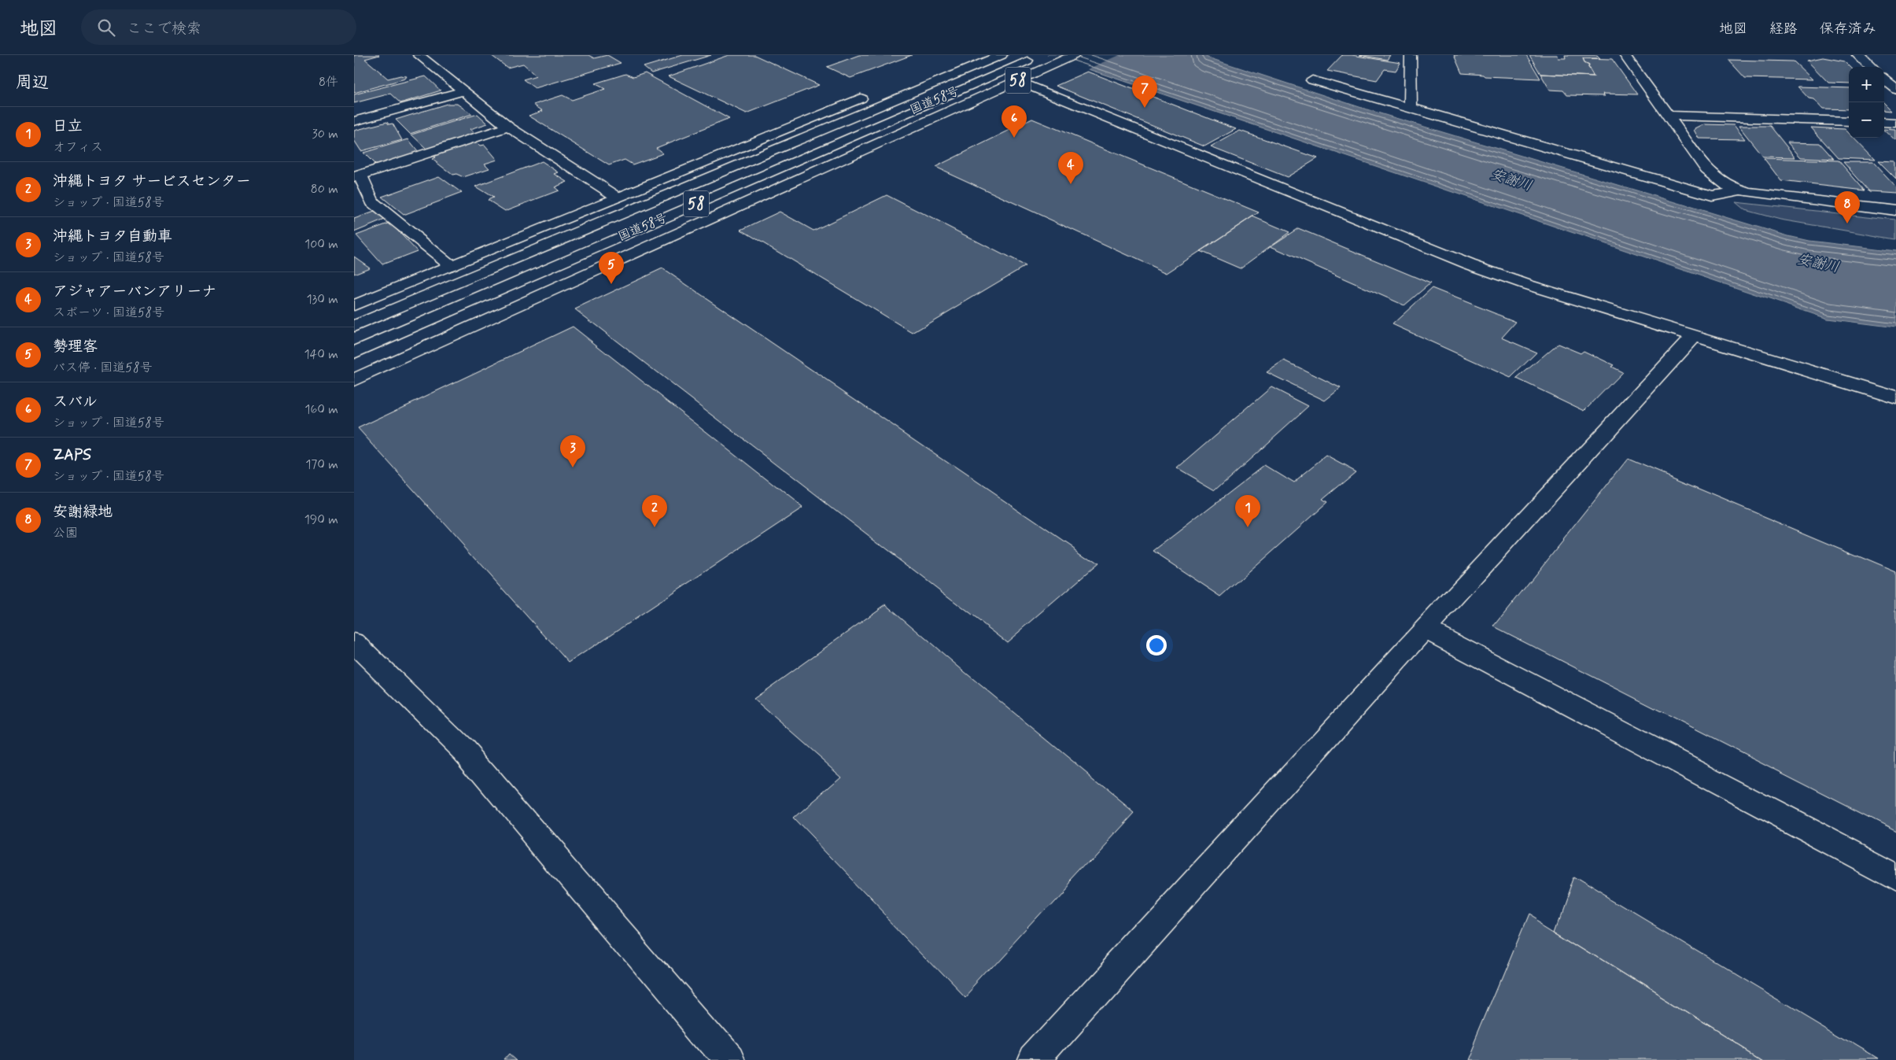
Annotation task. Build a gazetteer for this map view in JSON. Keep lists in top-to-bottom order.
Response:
{
  "streets": {
    "main road": ["58", "国道58号"]
  },
  "water": ["安謝川"],
  "page": {
    "header": "地図",
    "search": "ここで検索",
    "nav": ["地図", "経路", "保存済み"],
    "heading": ["周辺", "8件"],
    "map_buttons": ["+", "−"],
    "pins": [
      "7",
      "6",
      "4",
      "8",
      "5",
      "3",
      "1",
      "2"
    ],
    "list": [
      {
        "mark": "1",
        "name": "日立",
        "note": "オフィス",
        "value": "30 m"
      },
      {
        "mark": "2",
        "name": "沖縄トヨタ サービスセンター",
        "note": "ショップ · 国道58号",
        "value": "80 m"
      },
      {
        "mark": "3",
        "name": "沖縄トヨタ自動車",
        "note": "ショップ · 国道58号",
        "value": "100 m"
      },
      {
        "mark": "4",
        "name": "アジャアーバンアリーナ",
        "note": "スポーツ · 国道58号",
        "value": "130 m"
      },
      {
        "mark": "5",
        "name": "勢理客",
        "note": "バス停 · 国道58号",
        "value": "140 m"
      },
      {
        "mark": "6",
        "name": "スバル",
        "note": "ショップ · 国道58号",
        "value": "160 m"
      },
      {
        "mark": "7",
        "name": "ZAPS",
        "note": "ショップ · 国道58号",
        "value": "170 m"
      },
      {
        "mark": "8",
        "name": "安謝緑地",
        "note": "公園",
        "value": "190 m"
      }
    ]
  }
}
